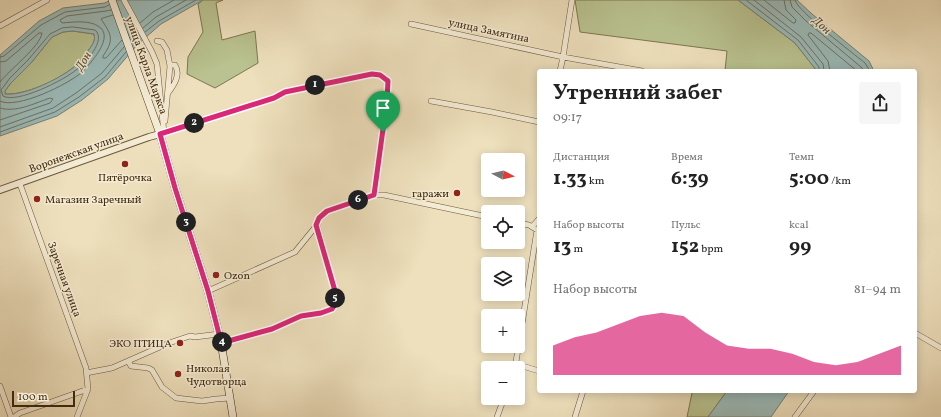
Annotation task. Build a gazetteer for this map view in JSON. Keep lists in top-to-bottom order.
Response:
{
  "streets": {
    "main road": ["улица Карла Маркса"],
    "street": ["улица Замятина", "Воронежская улица", "Заречная улица"]
  },
  "crossings": [
    ["улица Карла Маркса", "Воронежская улица"],
    ["Воронежская улица", "Заречная улица"]
  ],
  "water": ["Дон"],
  "places": [
    "Пятёрочка",
    "гаражи",
    "Магазин Заречный",
    "Ozon",
    "ЭКО ПТИЦА",
    "Николая Чудотворца"
  ],
  "scale_bar": "100 m",
  "north": "right",
  "page": {
    "heading": ["Утренний забег", "09:17"],
    "pins": [
      "1",
      "2",
      "6",
      "3",
      "5",
      "4"
    ],
    "stats": [
      ["Дистанция", "1.33 km"],
      ["Время", "6:39"],
      ["Темп", "5:00 /km"],
      ["Набор высоты", "13 m"],
      ["Пульс", "152 bpm"],
      ["kcal", "99"]
    ],
    "map_buttons": ["+", "−"],
    "chart": ["Набор высоты", "81–94 m"],
    "scale": "100 m"
  }
}
